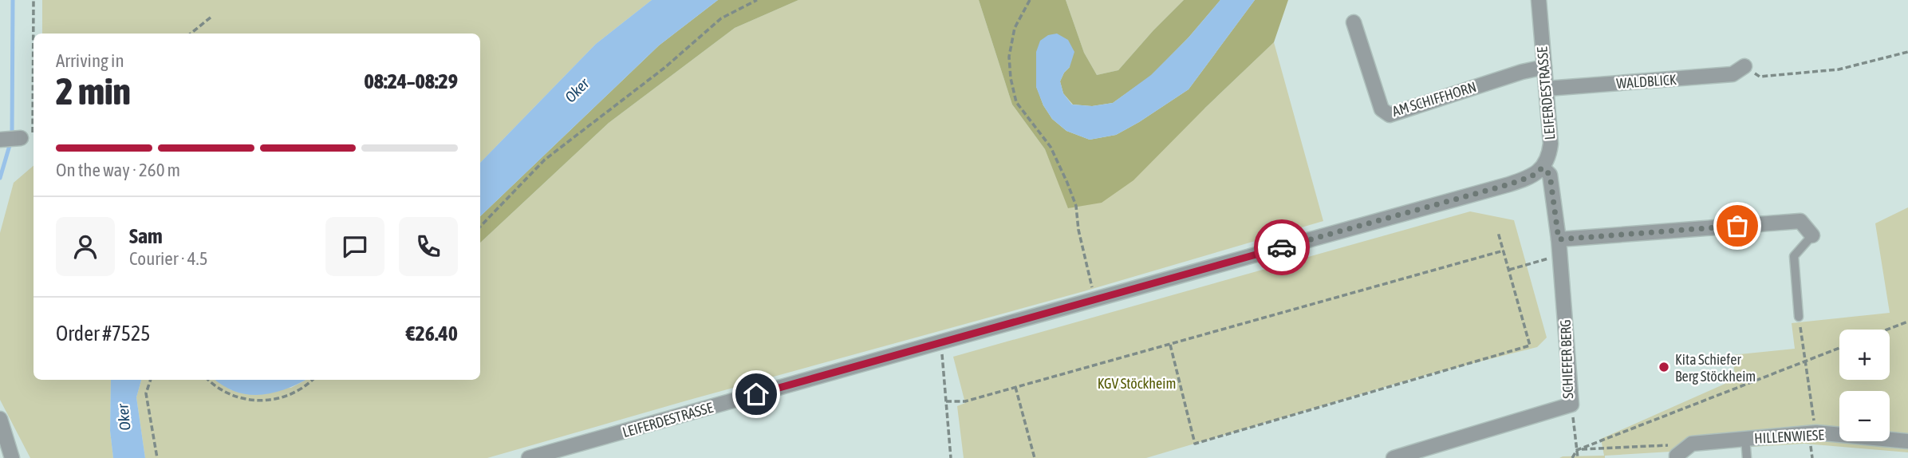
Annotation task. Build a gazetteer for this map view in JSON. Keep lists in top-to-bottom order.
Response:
{
  "streets": {
    "street": [
      "WALDBLICK",
      "LEIFERDESTRASSE",
      "AM SCHIFFHORN",
      "SCHIEFER BERG",
      "HILLENWIESE"
    ]
  },
  "crossings": [
    ["WALDBLICK", "LEIFERDESTRASSE"],
    ["LEIFERDESTRASSE", "AM SCHIFFHORN"],
    ["LEIFERDESTRASSE", "SCHIEFER BERG"]
  ],
  "water": ["Oker"],
  "parks": ["KGV Stöckheim"],
  "places": ["Kita Schiefer Berg Stöckheim"],
  "page": {
    "heading": ["2 min", "Arriving in", "08:24–08:29"],
    "panel": [
      "Sam",
      "Courier · 4.5",
      "Order #7525",
      "€26.40"
    ],
    "bar": "On the way · 260 m",
    "map_buttons": ["+", "−"]
  }
}
